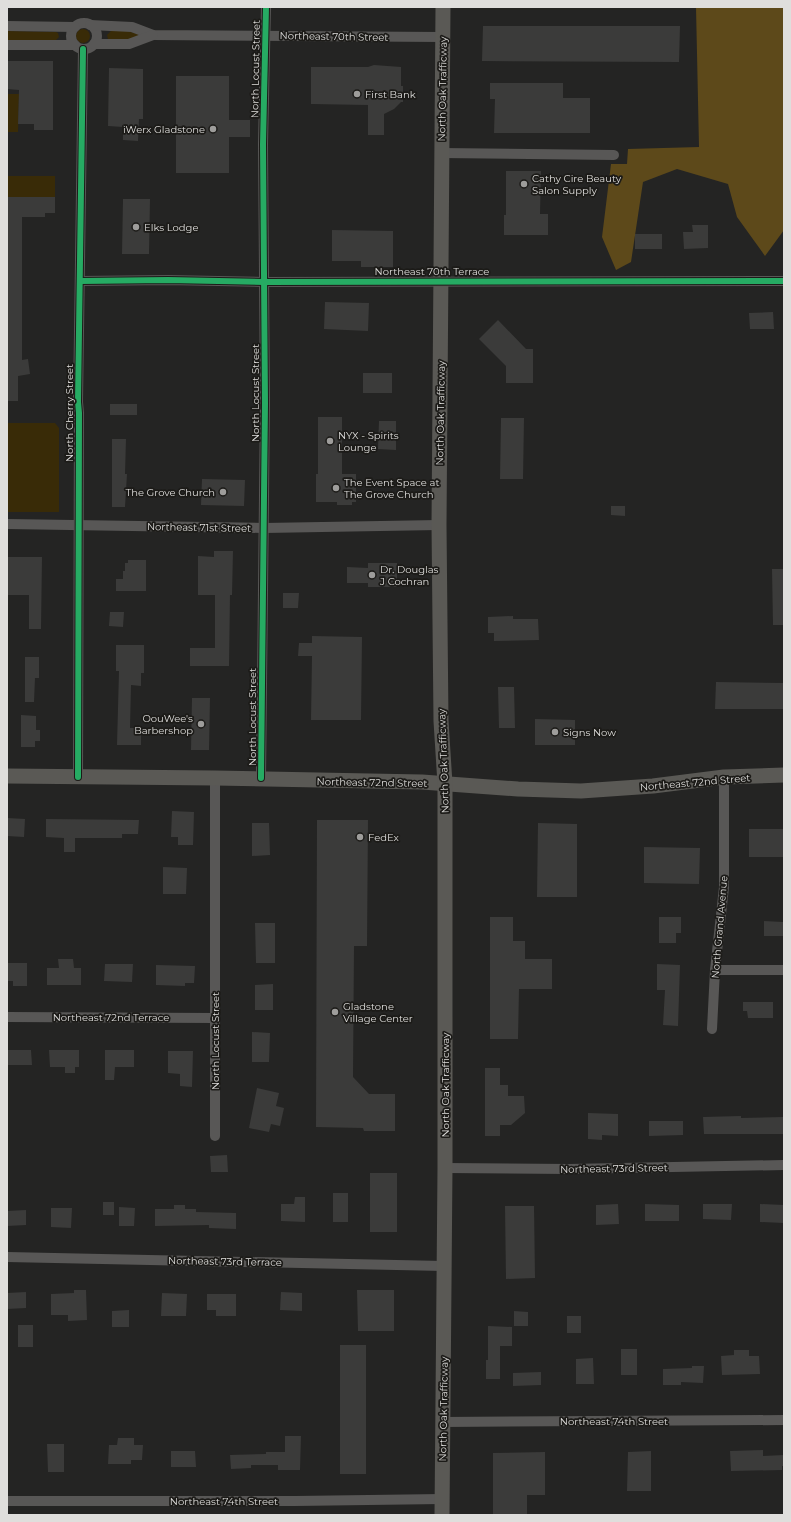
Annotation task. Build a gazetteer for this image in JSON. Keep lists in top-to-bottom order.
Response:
{
  "streets": {
    "main road": ["North Oak Trafficway", "Northeast 72nd Street"],
    "street": [
      "Northeast 70th Street",
      "North Locust Street",
      "Northeast 70th Terrace",
      "North Cherry Street",
      "Northeast 71st Street",
      "North Grand Avenue",
      "Northeast 72nd Terrace",
      "Northeast 73rd Street",
      "Northeast 73rd Terrace",
      "Northeast 74th Street"
    ]
  },
  "crossings": [
    ["Northeast 70th Street", "North Locust Street"],
    ["Northeast 70th Street", "North Oak Trafficway"],
    ["Northeast 70th Street", "North Cherry Street"],
    ["North Locust Street", "Northeast 70th Terrace"],
    ["North Locust Street", "Northeast 71st Street"],
    ["North Locust Street", "Northeast 72nd Street"],
    ["North Locust Street", "Northeast 72nd Terrace"],
    ["North Oak Trafficway", "Northeast 70th Terrace"],
    ["North Oak Trafficway", "Northeast 71st Street"],
    ["North Oak Trafficway", "Northeast 72nd Street"],
    ["North Oak Trafficway", "Northeast 73rd Street"],
    ["North Oak Trafficway", "Northeast 73rd Terrace"],
    ["North Oak Trafficway", "Northeast 74th Street"],
    ["Northeast 70th Terrace", "North Cherry Street"],
    ["North Cherry Street", "Northeast 71st Street"],
    ["North Cherry Street", "Northeast 72nd Street"],
    ["Northeast 72nd Street", "North Grand Avenue"]
  ],
  "places": [
    "First Bank",
    "iWerx Gladstone",
    "Cathy Cire Beauty Salon Supply",
    "Elks Lodge",
    "NYX - Spirits Lounge",
    "The Event Space at The Grove Church",
    "The Grove Church",
    "Dr. Douglas J Cochran",
    "OouWee's Barbershop",
    "Signs Now",
    "FedEx",
    "Gladstone Village Center"
  ]
}
